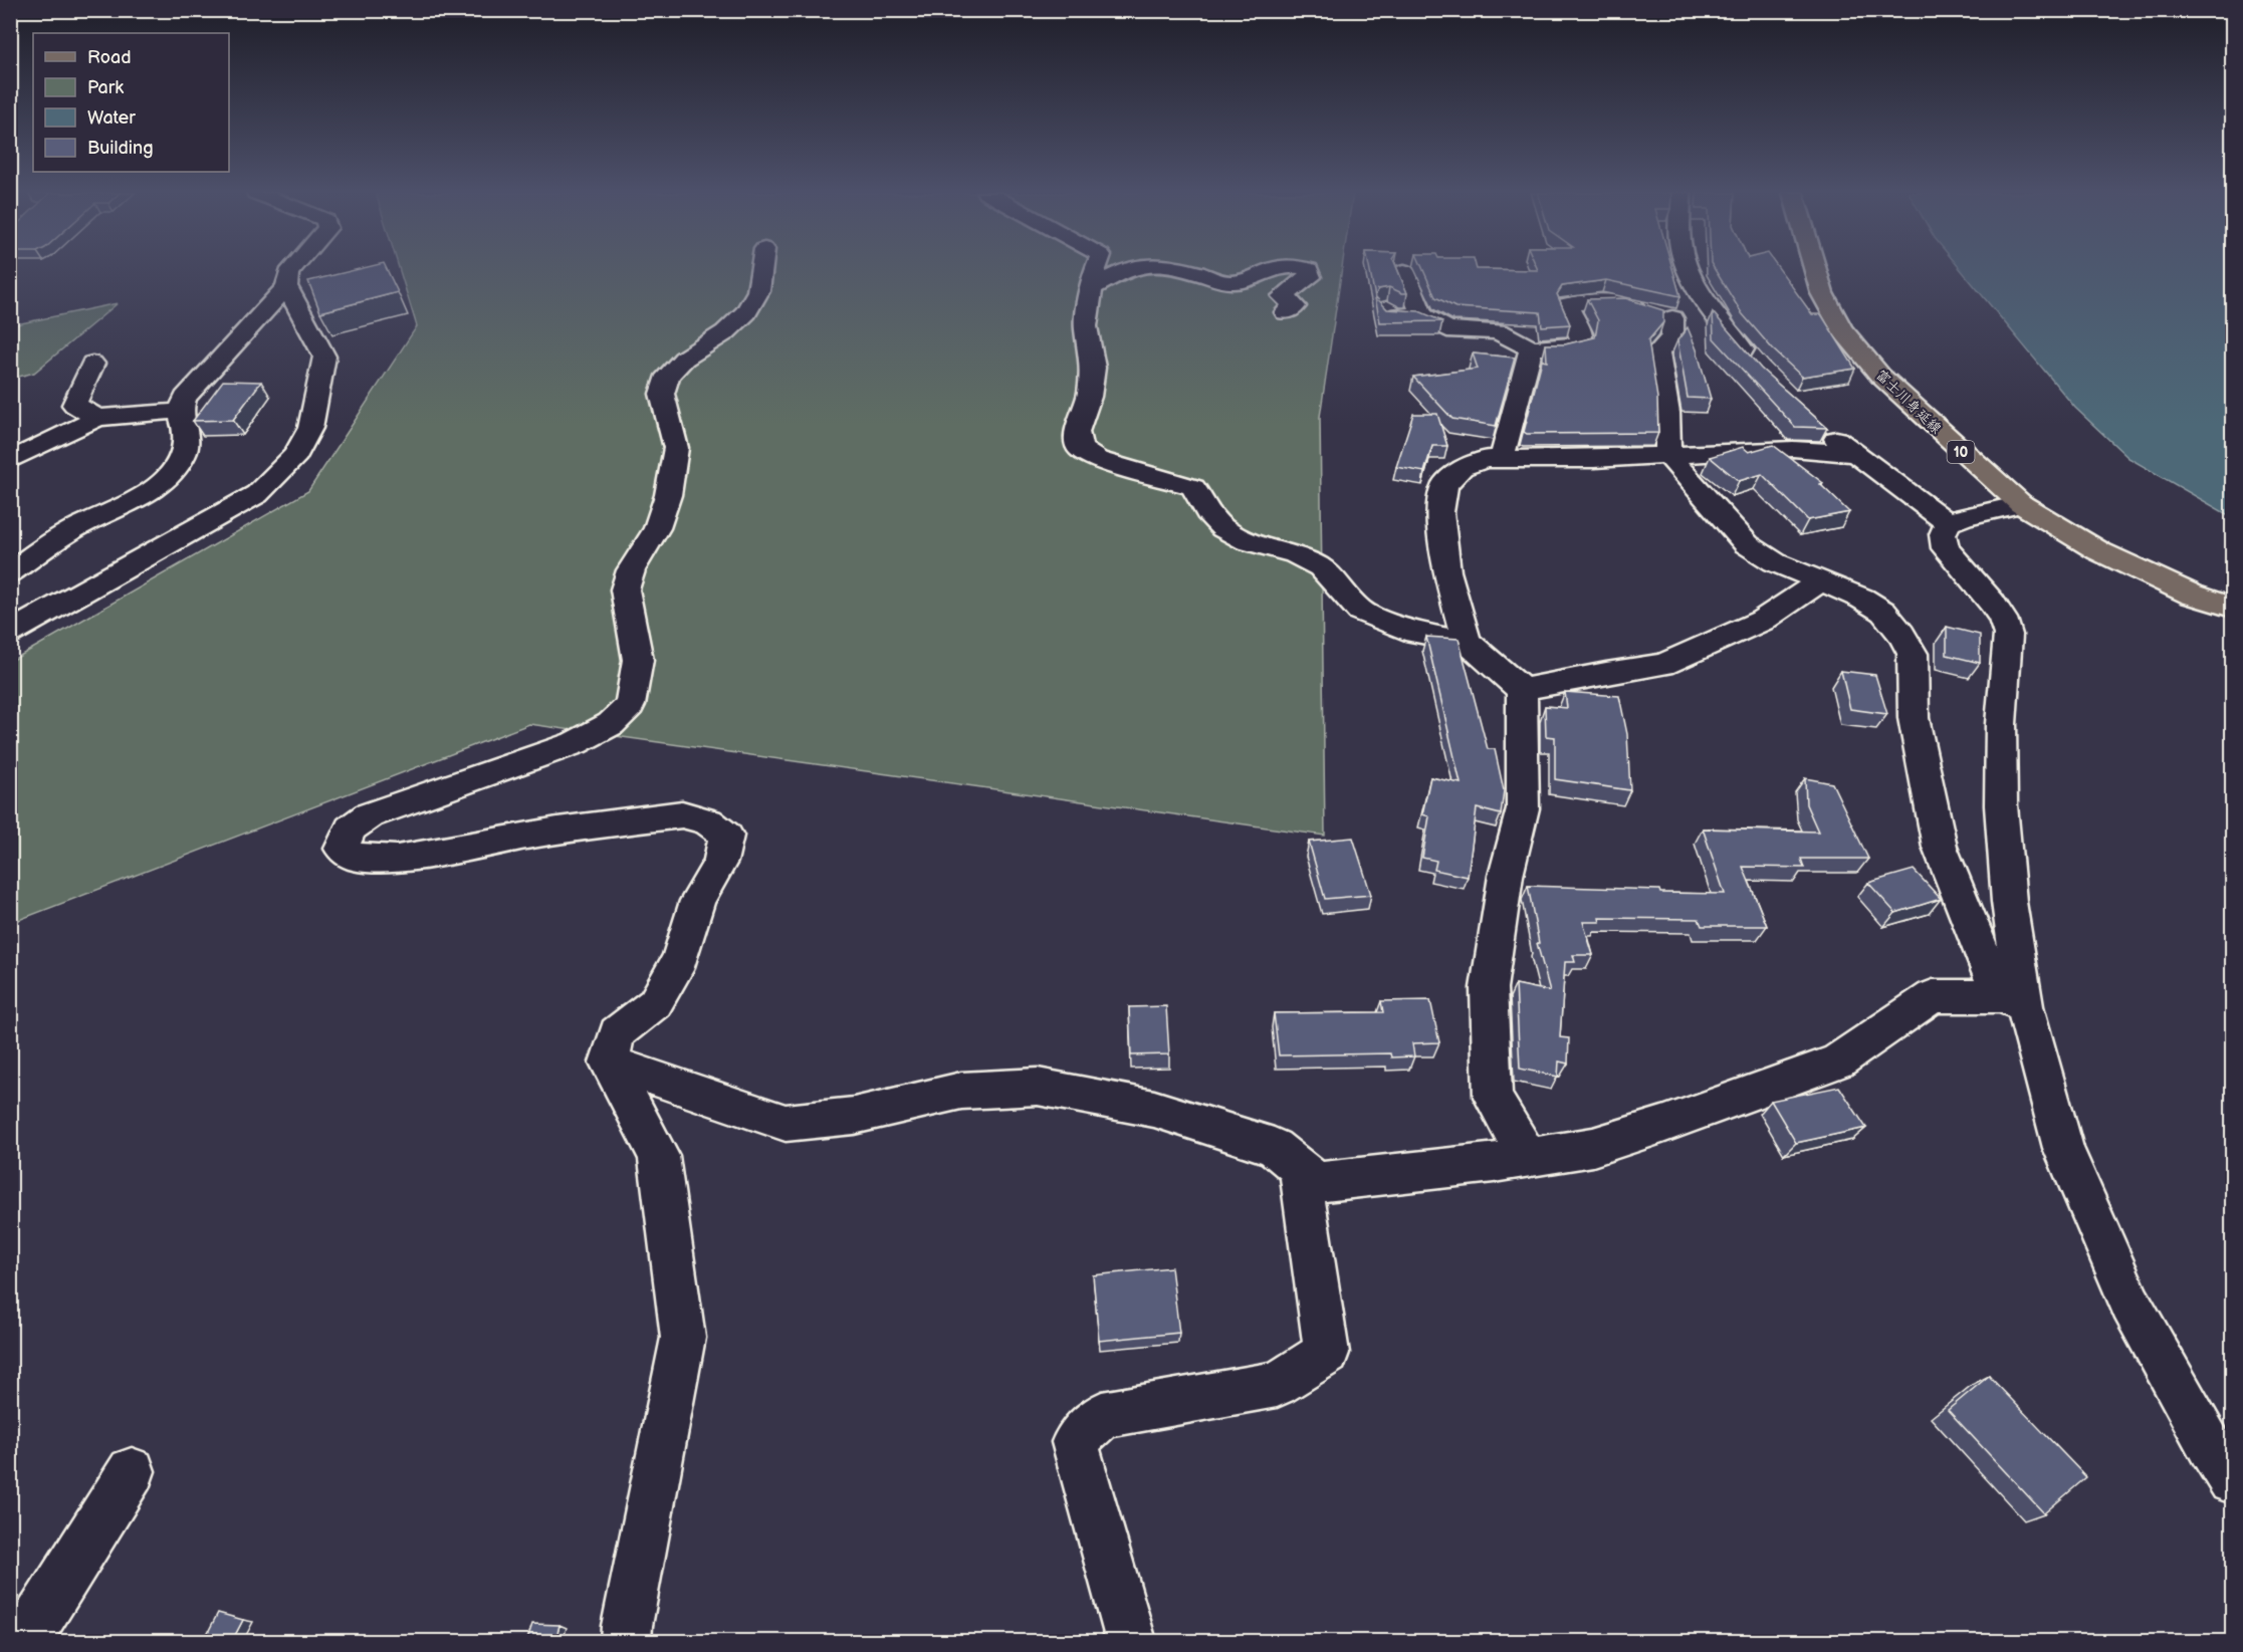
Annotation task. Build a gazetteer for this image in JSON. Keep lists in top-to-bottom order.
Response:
{
  "streets": {
    "main road": ["富士川身延線", "10"]
  },
  "legend": [
    "Road",
    "Park",
    "Water",
    "Building"
  ]
}
